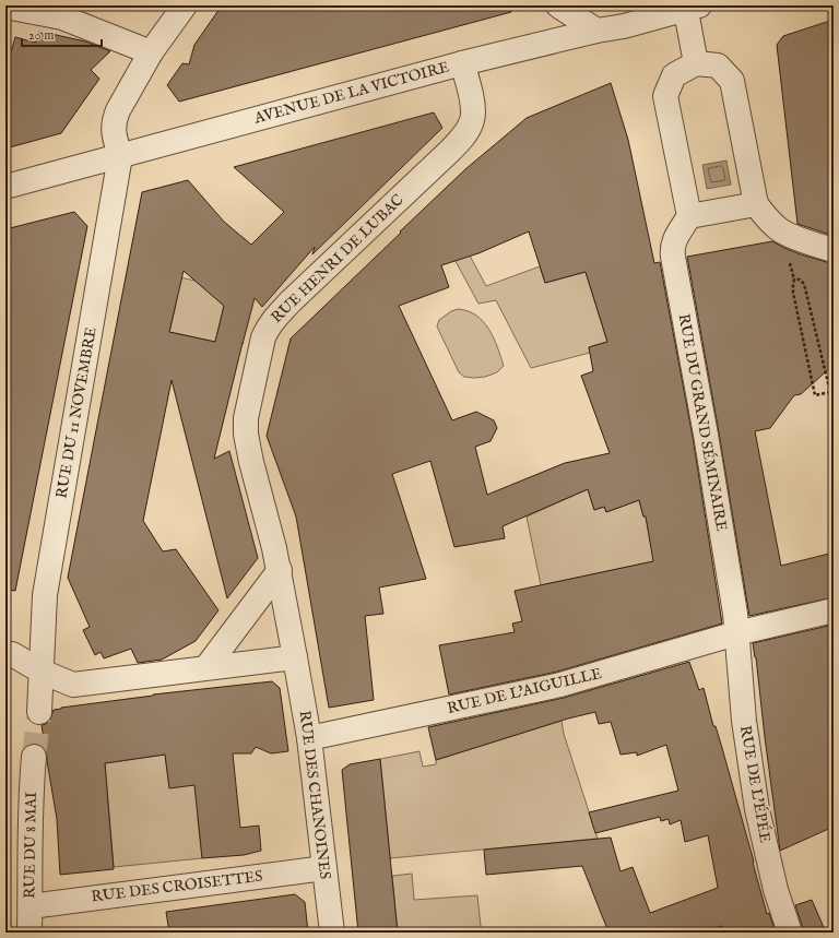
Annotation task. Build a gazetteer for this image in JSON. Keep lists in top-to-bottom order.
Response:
{
  "streets": {
    "street": [
      "AVENUE DE LA VICTOIRE",
      "RUE HENRI DE LUBAC",
      "RUE DU 11 NOVEMBRE",
      "RUE DU GRAND SÉMINAIRE",
      "RUE DE L'AIGUILLE",
      "RUE DE L'ÉPÉE",
      "RUE DES CHANOINES",
      "RUE DU 8 MAI",
      "RUE DES CROISETTES"
    ]
  },
  "crossings": [
    ["AVENUE DE LA VICTOIRE", "RUE HENRI DE LUBAC"],
    ["AVENUE DE LA VICTOIRE", "RUE DU 11 NOVEMBRE"],
    ["RUE HENRI DE LUBAC", "RUE DES CHANOINES"],
    ["RUE DU GRAND SÉMINAIRE", "RUE DE L'AIGUILLE"],
    ["RUE DU GRAND SÉMINAIRE", "RUE DE L'ÉPÉE"],
    ["RUE DE L'AIGUILLE", "RUE DE L'ÉPÉE"],
    ["RUE DE L'AIGUILLE", "RUE DES CHANOINES"],
    ["RUE DES CHANOINES", "RUE DES CROISETTES"],
    ["RUE DU 8 MAI", "RUE DES CROISETTES"]
  ],
  "scale_bar": "20 m"
}
